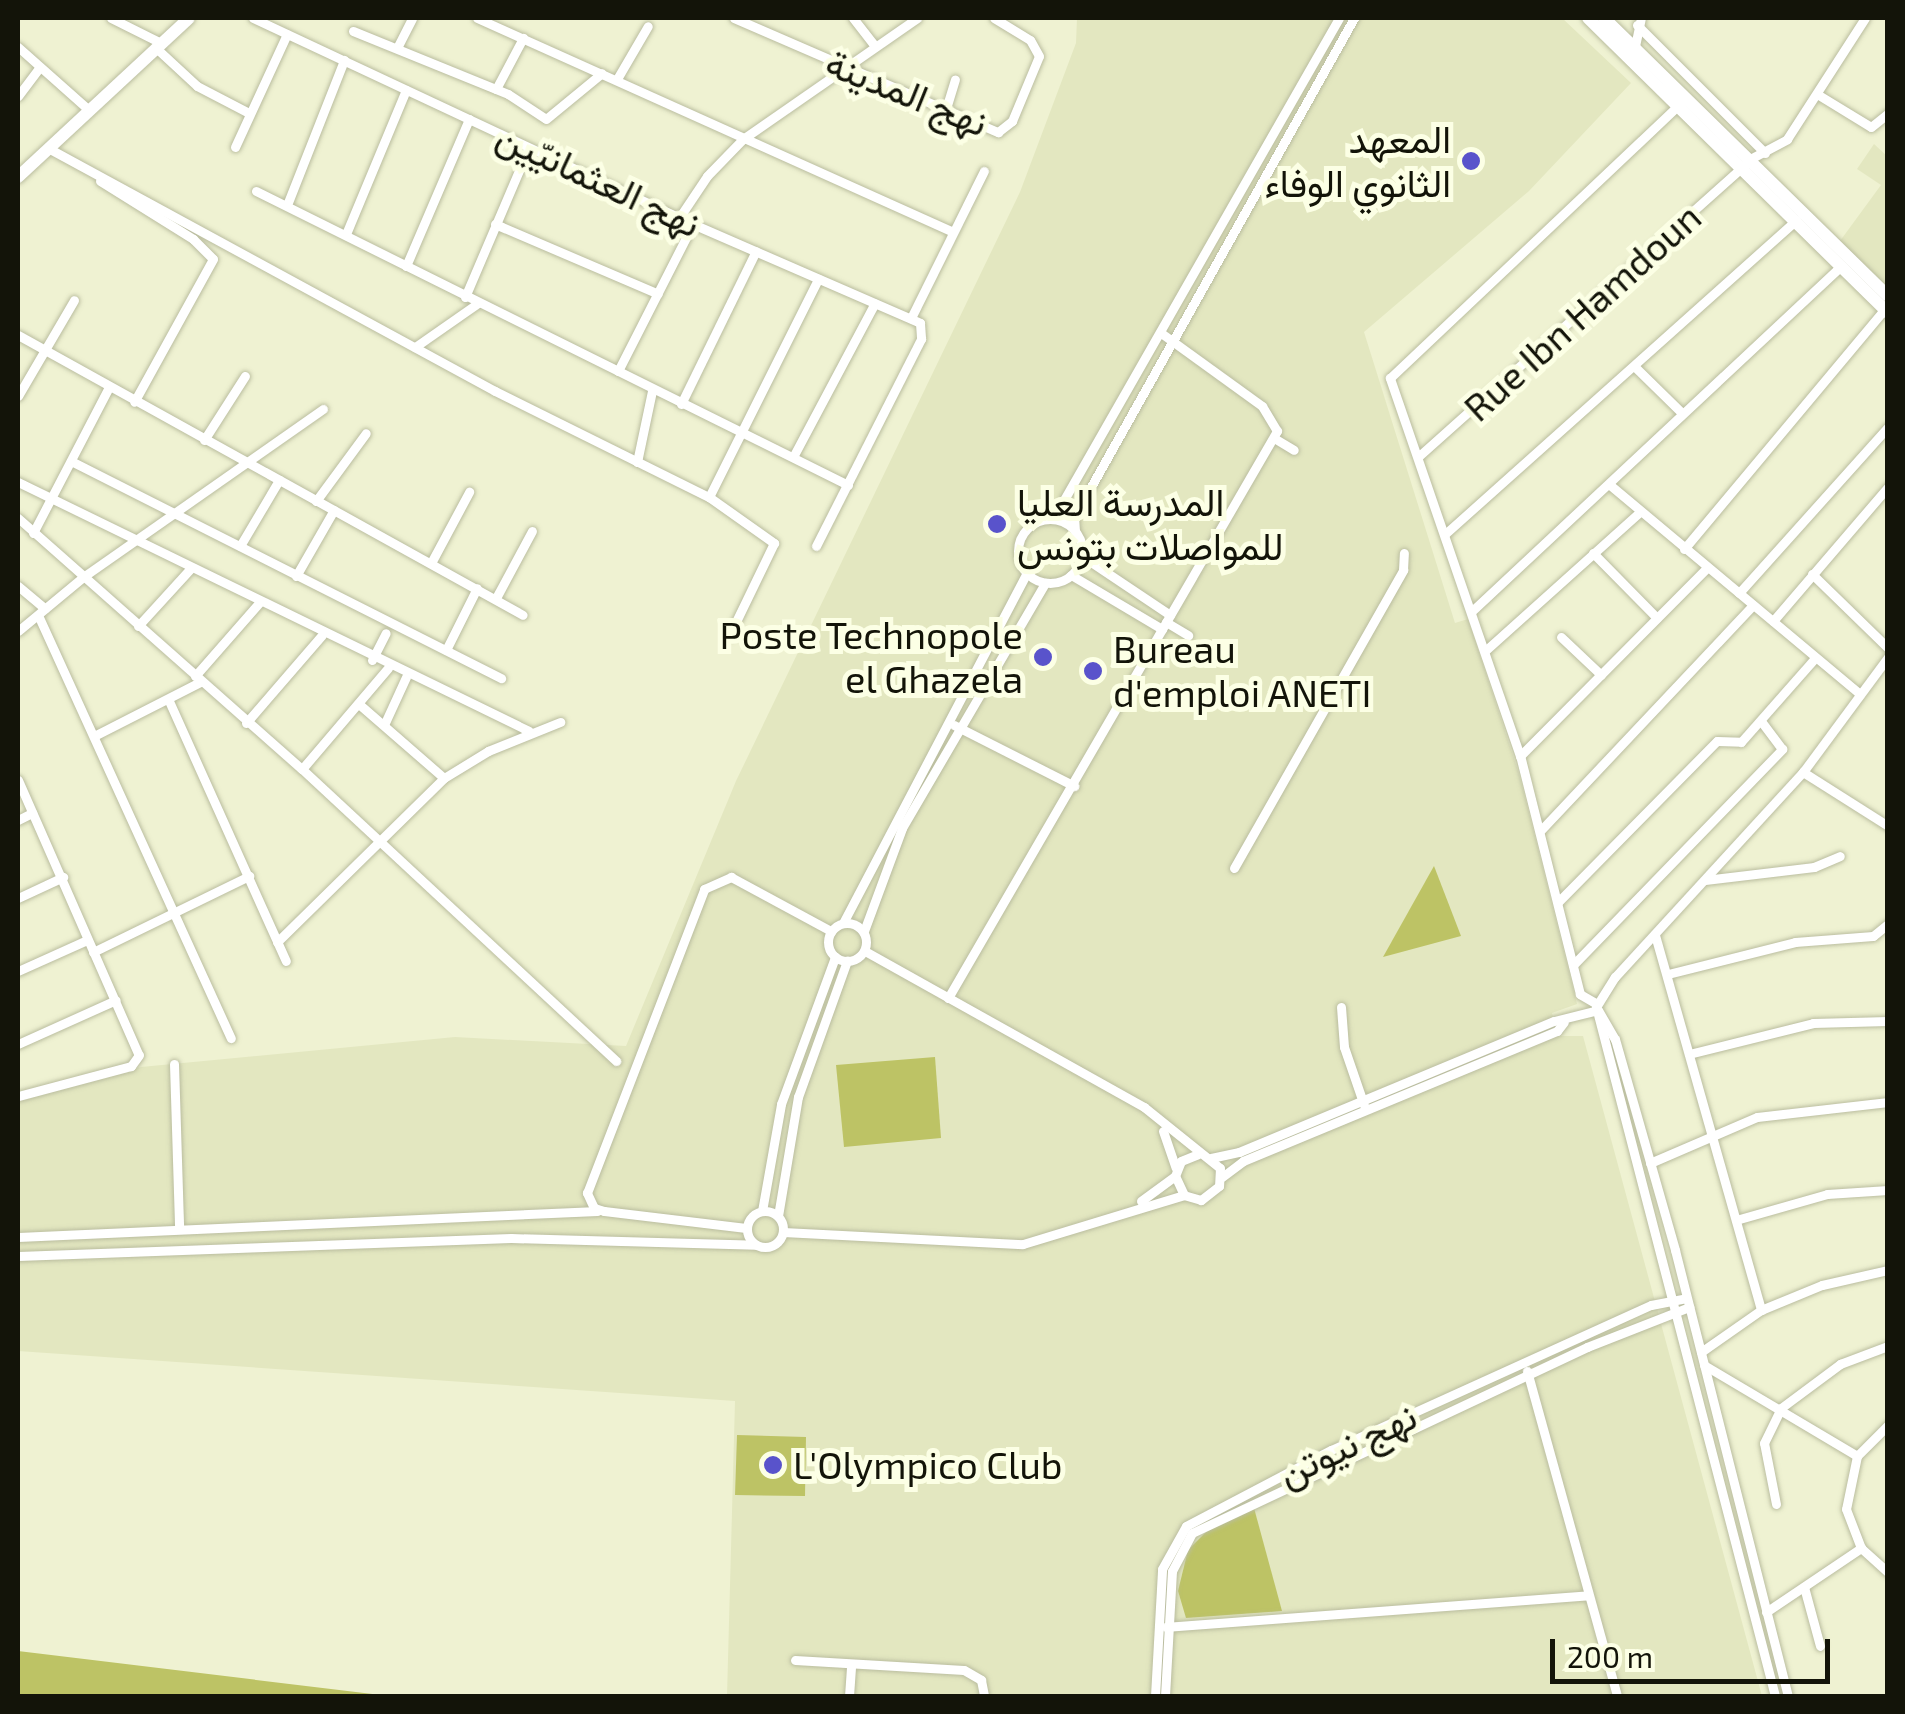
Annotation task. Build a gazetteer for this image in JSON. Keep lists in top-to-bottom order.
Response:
{
  "streets": {
    "street": [
      "نهج المدينة",
      "نهج العثمانيّين",
      "Rue Ibn Hamdoun",
      "نهج نيوتن"
    ]
  },
  "places": [
    "المعهد الثانوي الوفاء",
    "المدرسة العليا للمواصلات بتونس",
    "Poste Technopole el Ghazela",
    "Bureau d'emploi ANETI",
    "L'Olympico Club"
  ],
  "scale_bar": "200 m"
}
